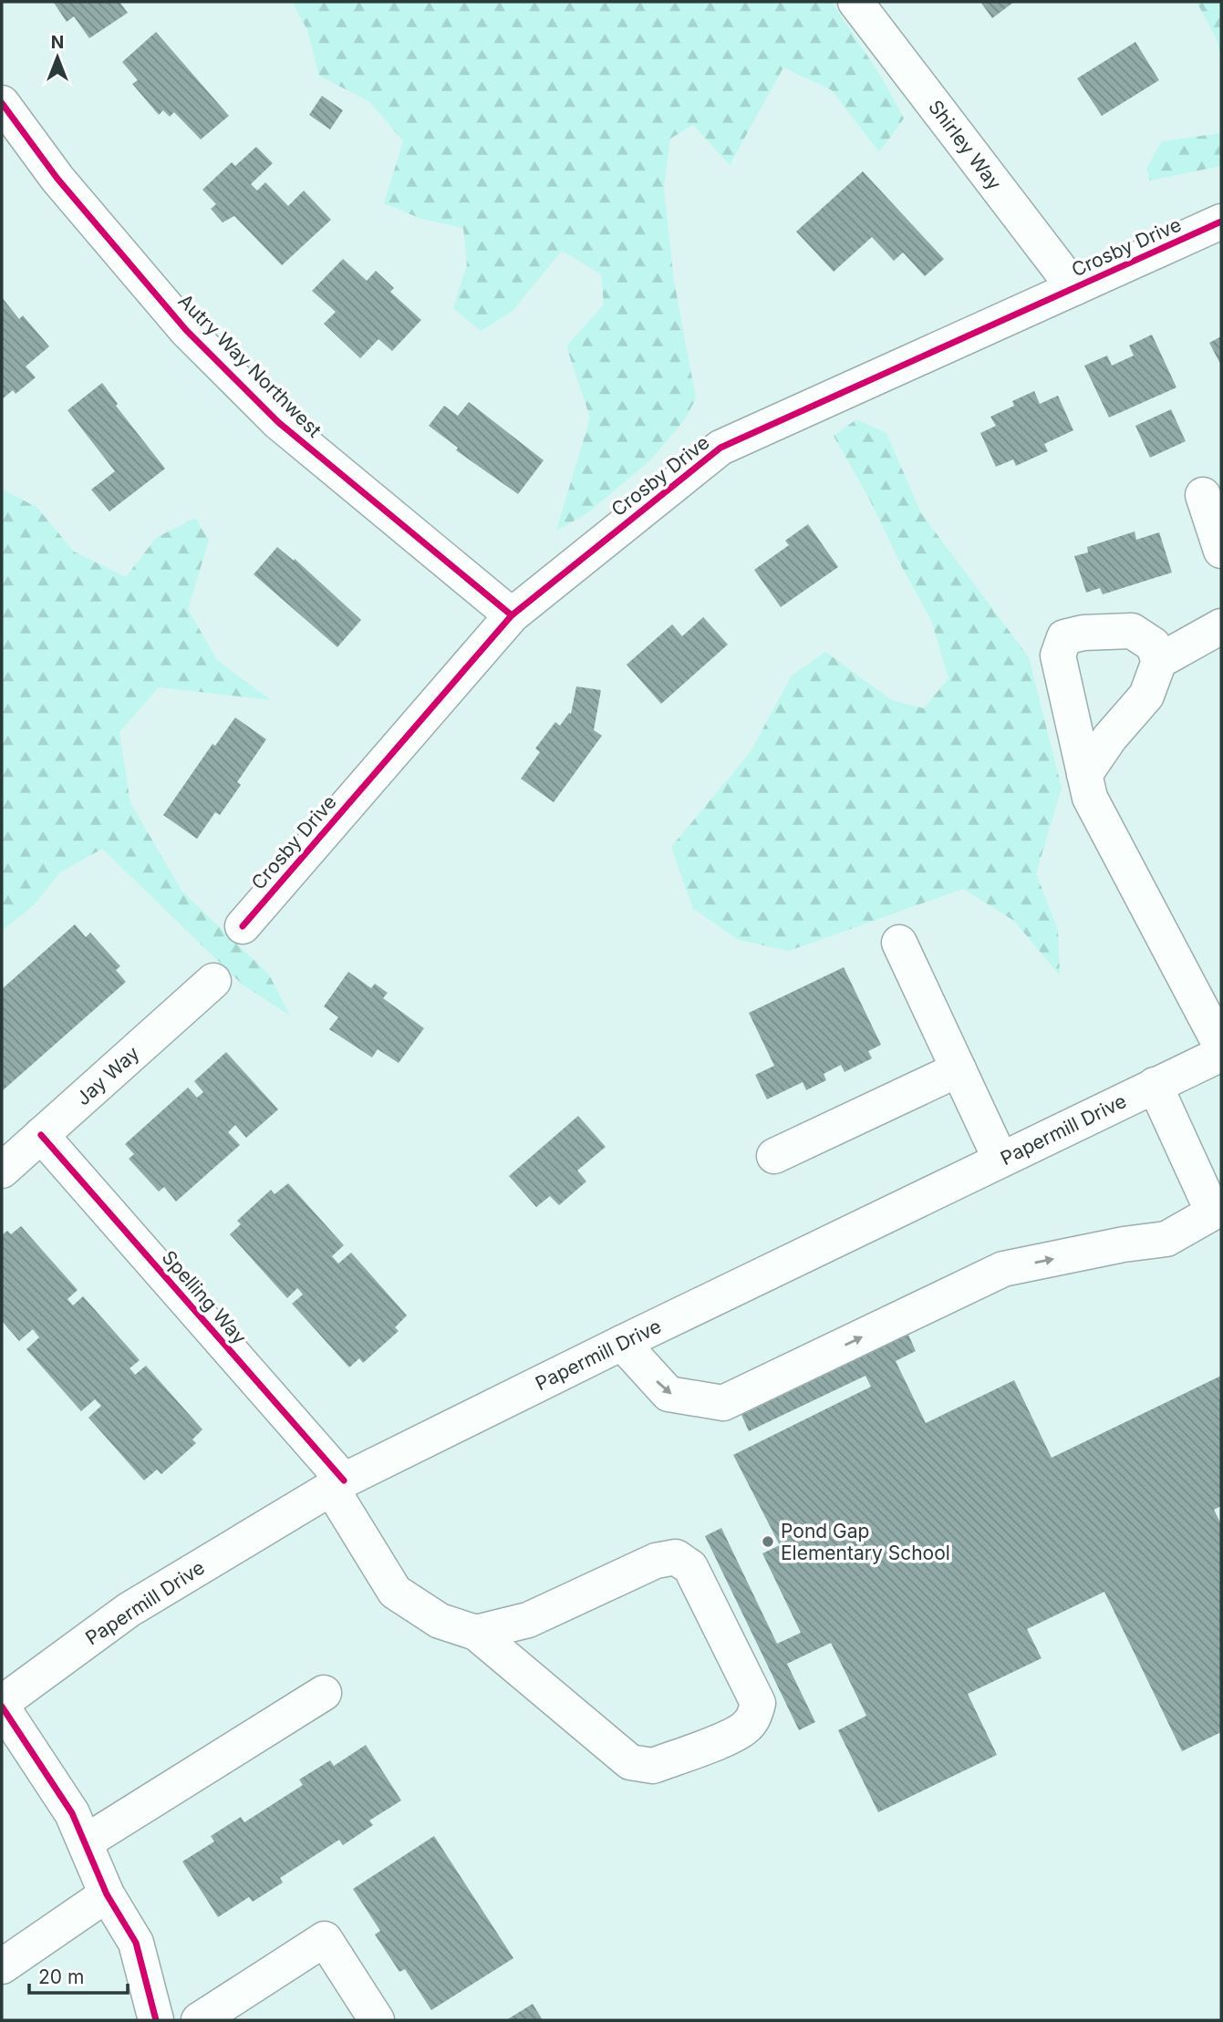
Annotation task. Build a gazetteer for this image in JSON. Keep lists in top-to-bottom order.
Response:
{
  "streets": {
    "street": [
      "Shirley Way",
      "Crosby Drive",
      "Autry Way Northwest",
      "Jay Way",
      "Papermill Drive",
      "Spelling Way"
    ]
  },
  "crossings": [
    ["Shirley Way", "Crosby Drive"],
    ["Crosby Drive", "Autry Way Northwest"],
    ["Jay Way", "Spelling Way"],
    ["Papermill Drive", "Spelling Way"]
  ],
  "places": ["Pond Gap Elementary School"],
  "scale_bar": "20 m",
  "north": "top"
}
